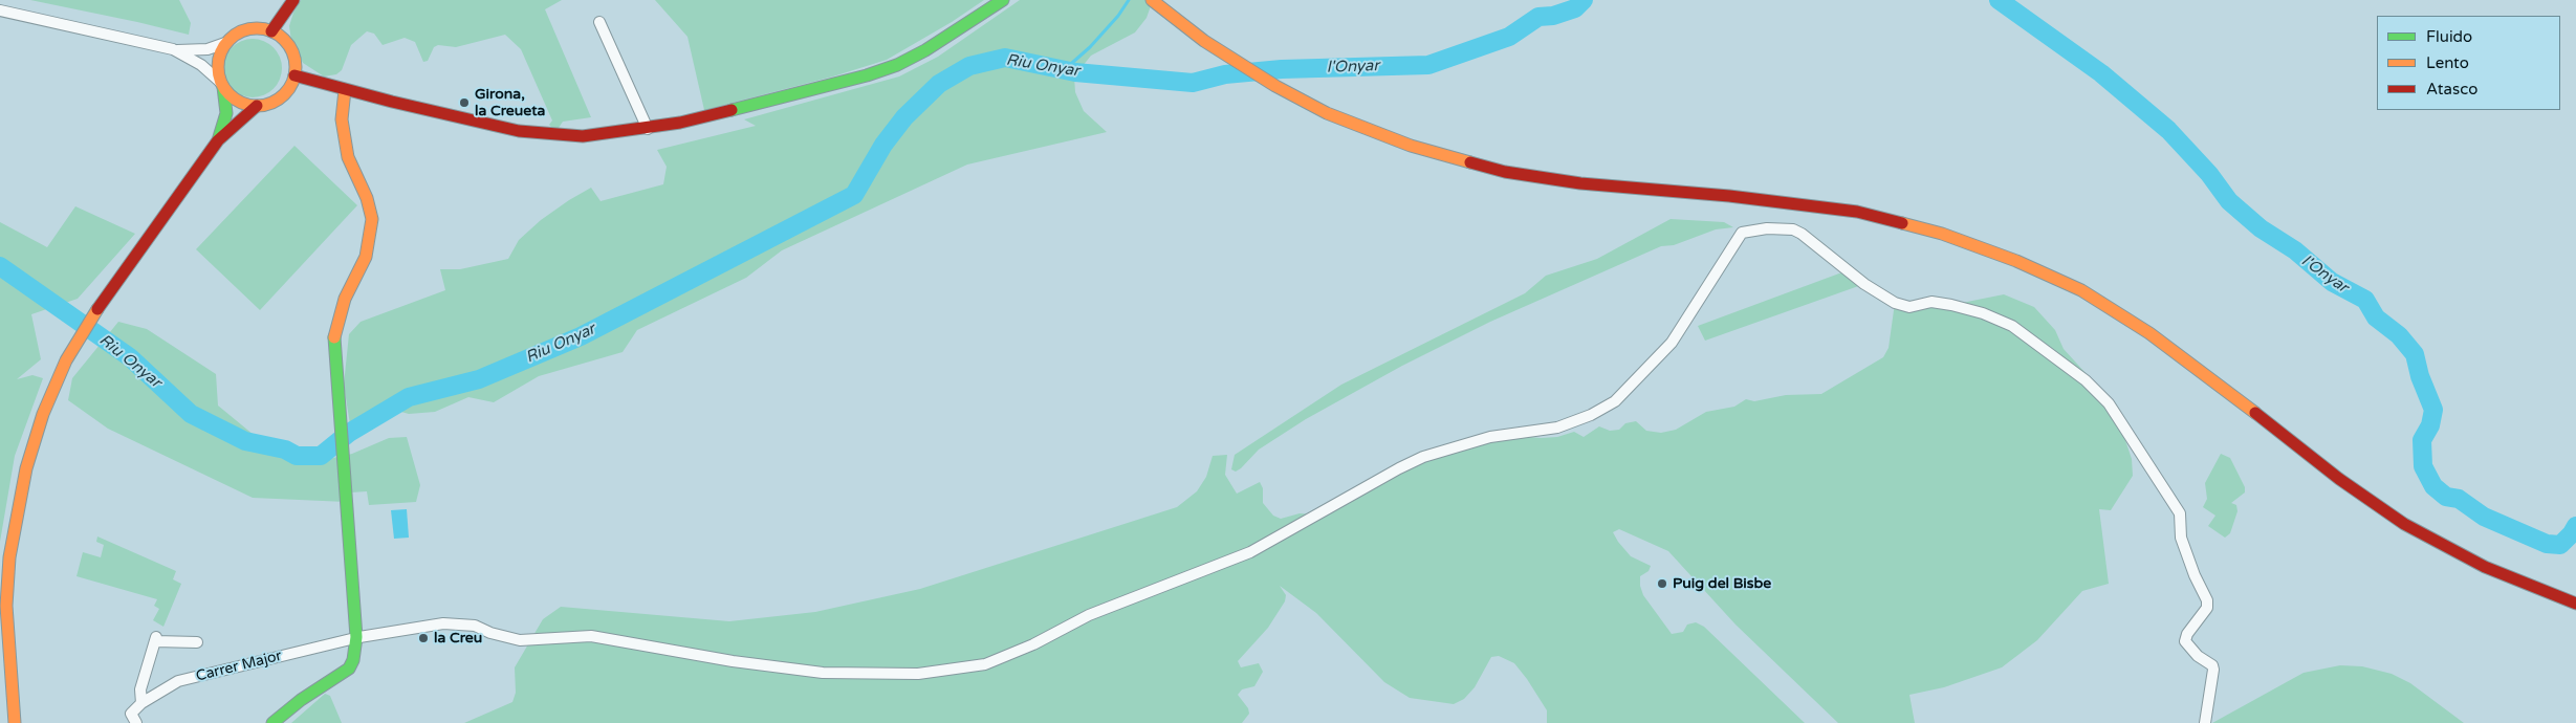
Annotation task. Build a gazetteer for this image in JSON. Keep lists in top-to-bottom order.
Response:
{
  "streets": {
    "street": ["Carrer Major"]
  },
  "water": ["Riu Onyar", "l'Onyar"],
  "places": ["Girona, la Creueta", "Puig del Bisbe", "la Creu"],
  "legend": ["Fluido", "Lento", "Atasco"]
}
